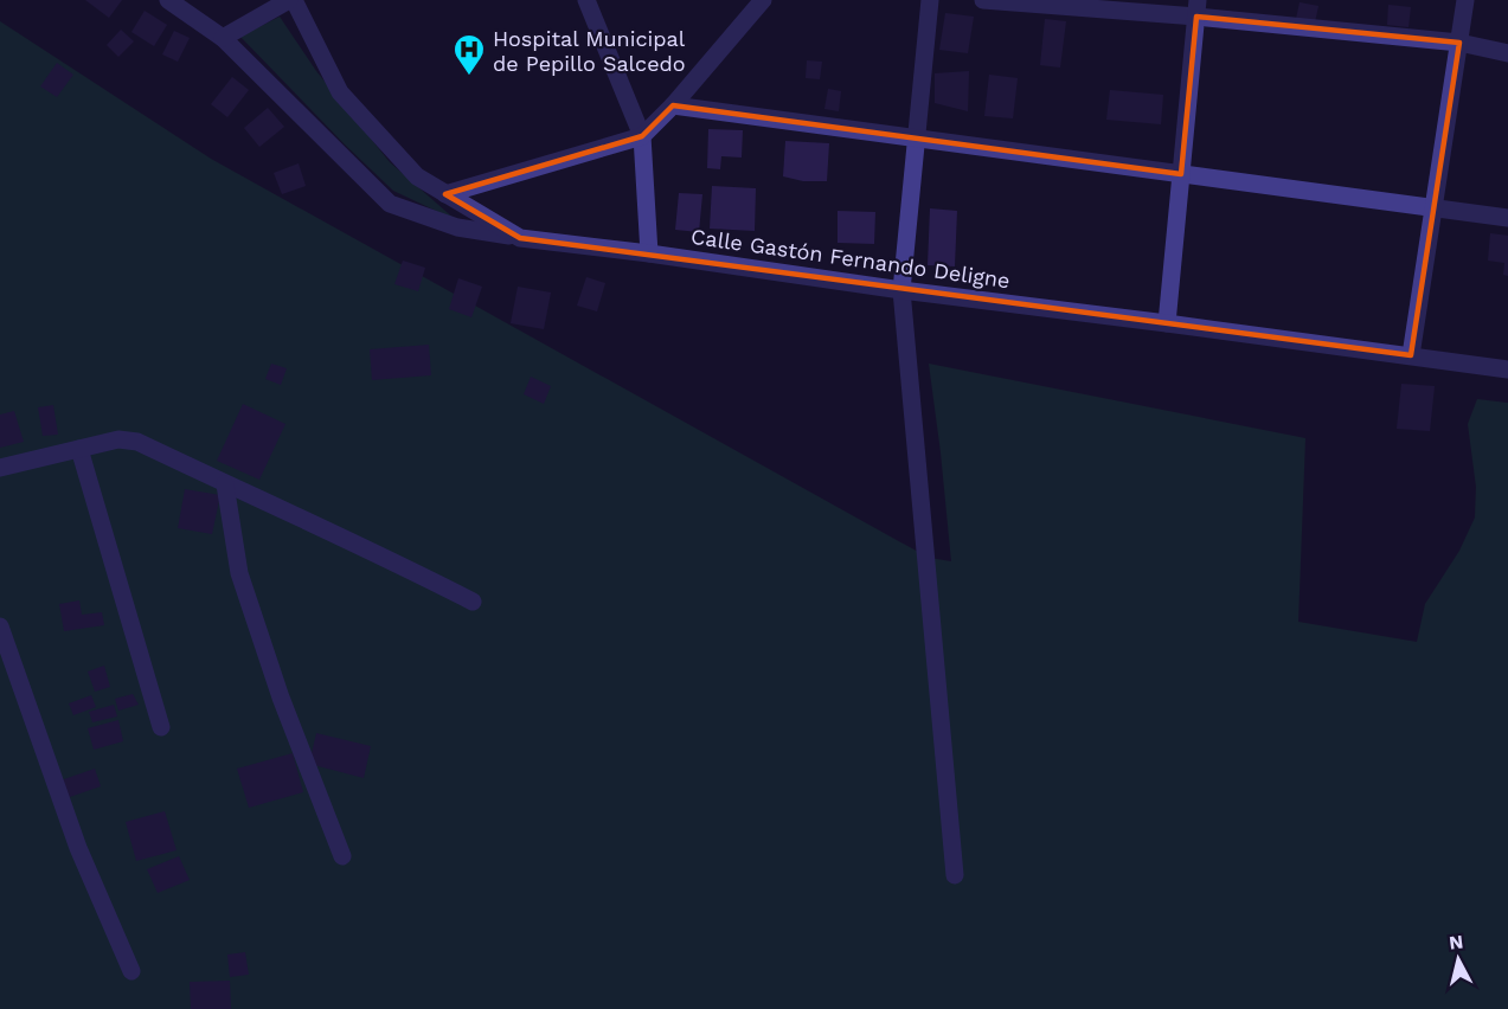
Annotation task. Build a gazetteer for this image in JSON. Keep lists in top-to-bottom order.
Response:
{
  "streets": {
    "street": ["Calle Gastón Fernando Deligne"]
  },
  "places": {
    "hospital": ["Hospital Municipal de Pepillo Salcedo"]
  },
  "north": "top"
}
